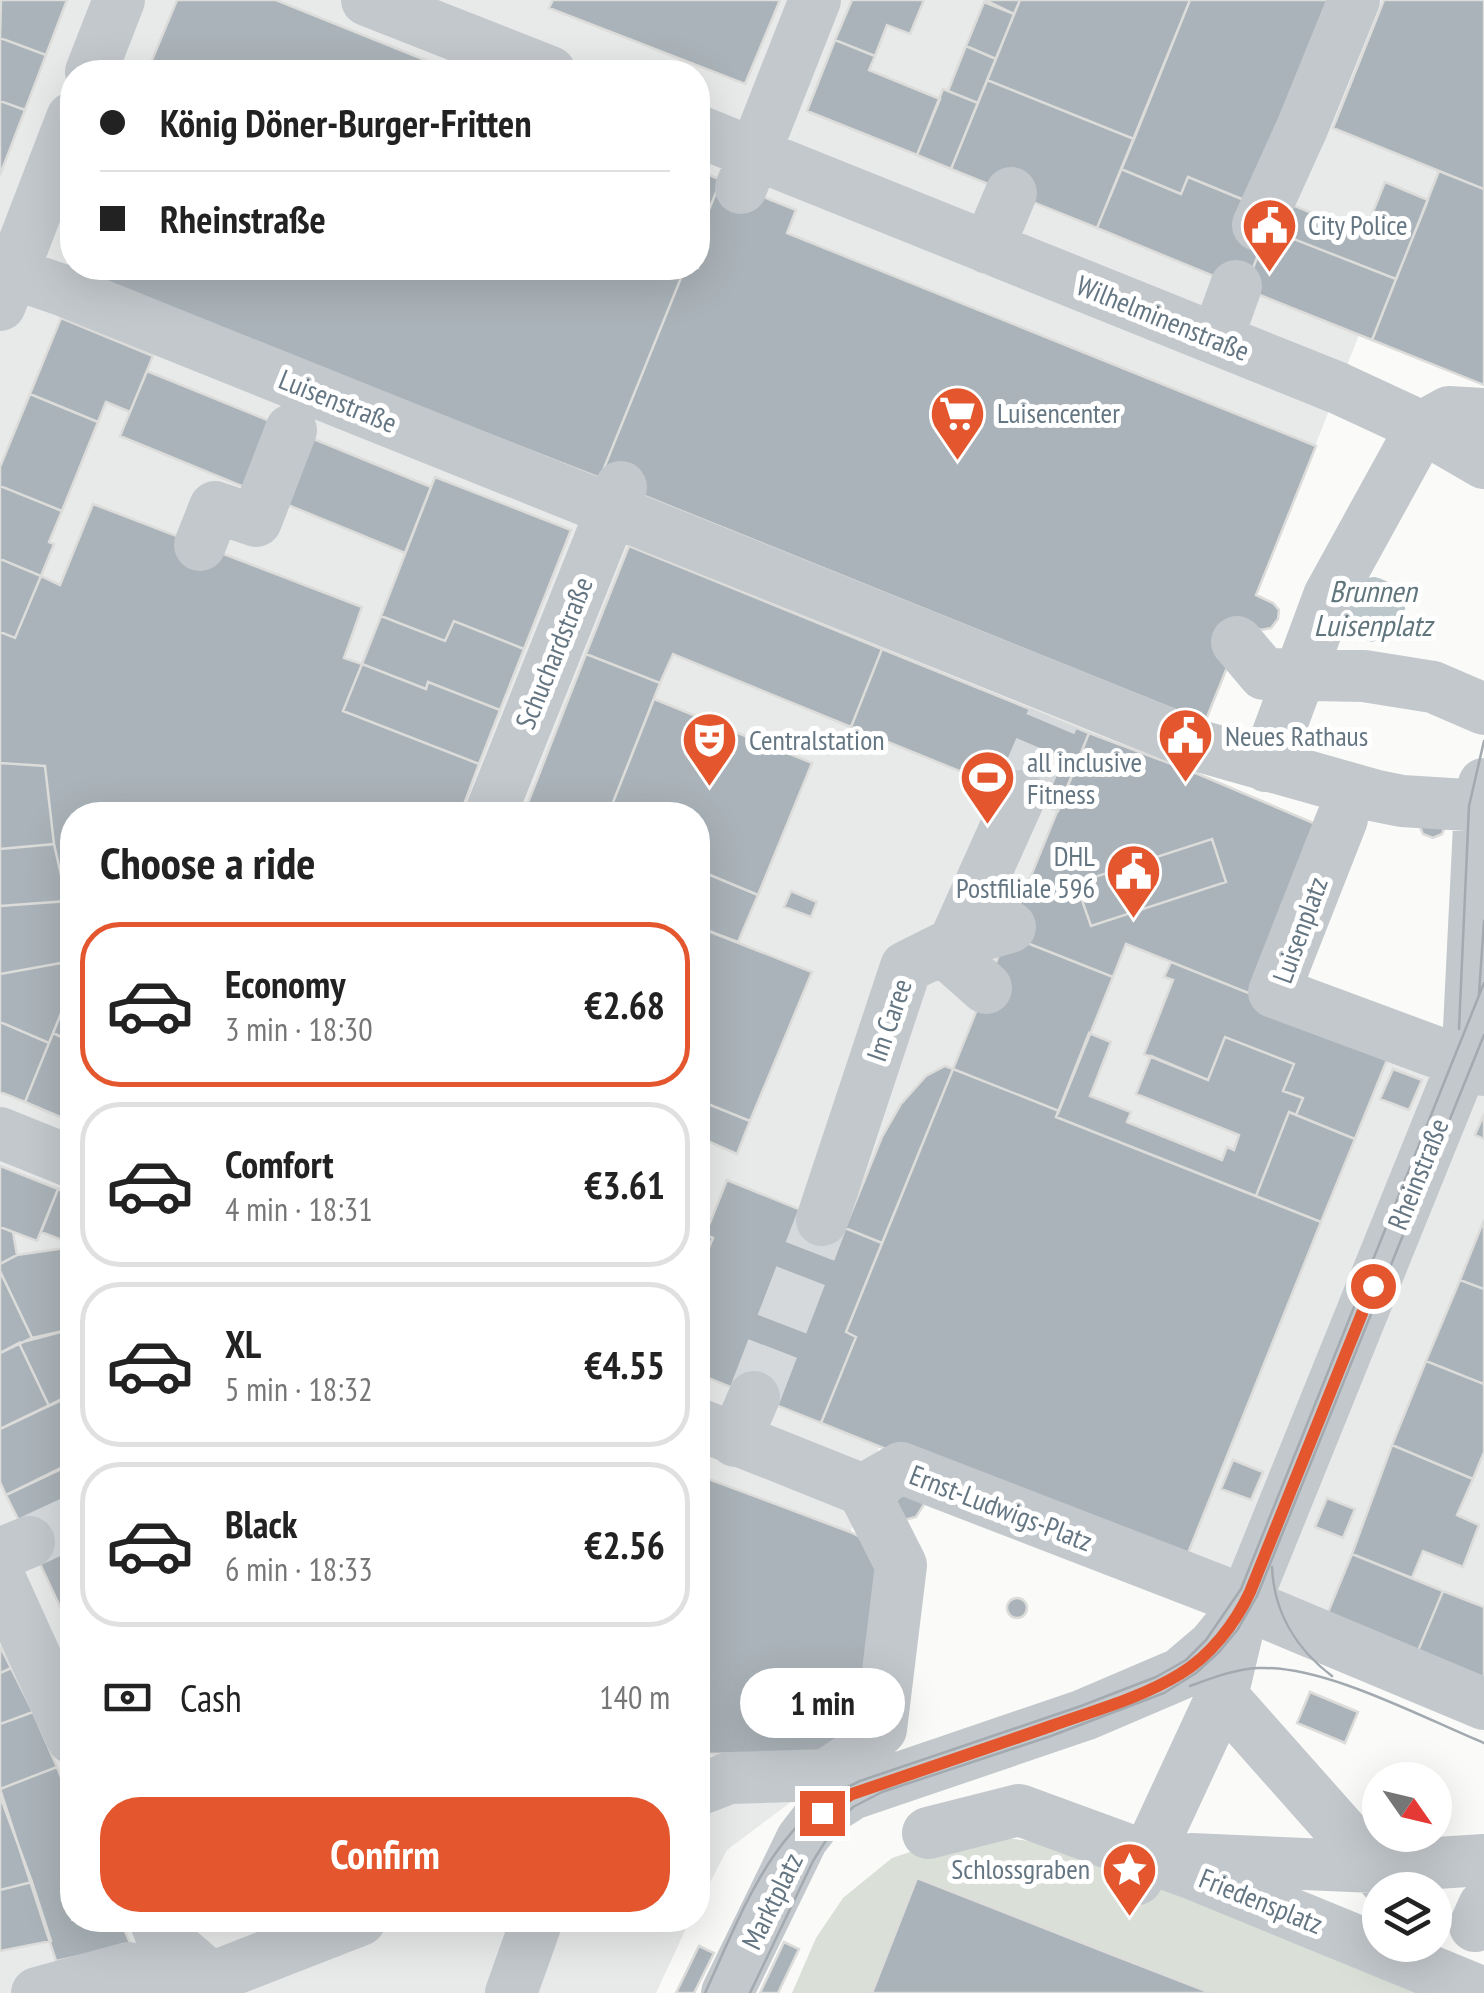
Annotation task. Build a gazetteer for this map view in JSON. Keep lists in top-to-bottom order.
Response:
{
  "streets": {
    "street": [
      "Wilhelminenstraße",
      "Luisenstraße",
      "Schuchardstraße",
      "Luisenplatz",
      "Im Caree",
      "Rheinstraße",
      "Ernst-Ludwigs-Platz",
      "Marktplatz",
      "Friedensplatz"
    ]
  },
  "crossings": [
    ["Luisenstraße", "Schuchardstraße"],
    ["Luisenplatz", "Rheinstraße"],
    ["Rheinstraße", "Ernst-Ludwigs-Platz"],
    ["Rheinstraße", "Marktplatz"],
    ["Ernst-Ludwigs-Platz", "Marktplatz"]
  ],
  "water": ["Brunnen Luisenplatz"],
  "places": {
    "public building": ["City Police", "Neues Rathaus", "DHL Postfiliale 596"],
    "supermarket": ["Luisencenter"],
    "theatre": ["Centralstation"],
    "sports": ["all inclusive Fitness"],
    "place": ["Schlossgraben"]
  },
  "north": "bottom right",
  "page": {
    "banner": ["König Döner-Burger-Fritten", "Rheinstraße"],
    "heading": "Choose a ride",
    "list": [
      {
        "name": "Economy",
        "note": "3 min · 18:30",
        "value": "€2.68"
      },
      {
        "name": "Comfort",
        "note": "4 min · 18:31",
        "value": "€3.61"
      },
      {
        "name": "XL",
        "note": "5 min · 18:32",
        "value": "€4.55"
      },
      {
        "name": "Black",
        "note": "6 min · 18:33",
        "value": "€2.56"
      }
    ],
    "pay": ["Cash", "140 m"],
    "bubble": "1 min",
    "buttons": "Confirm"
  }
}
